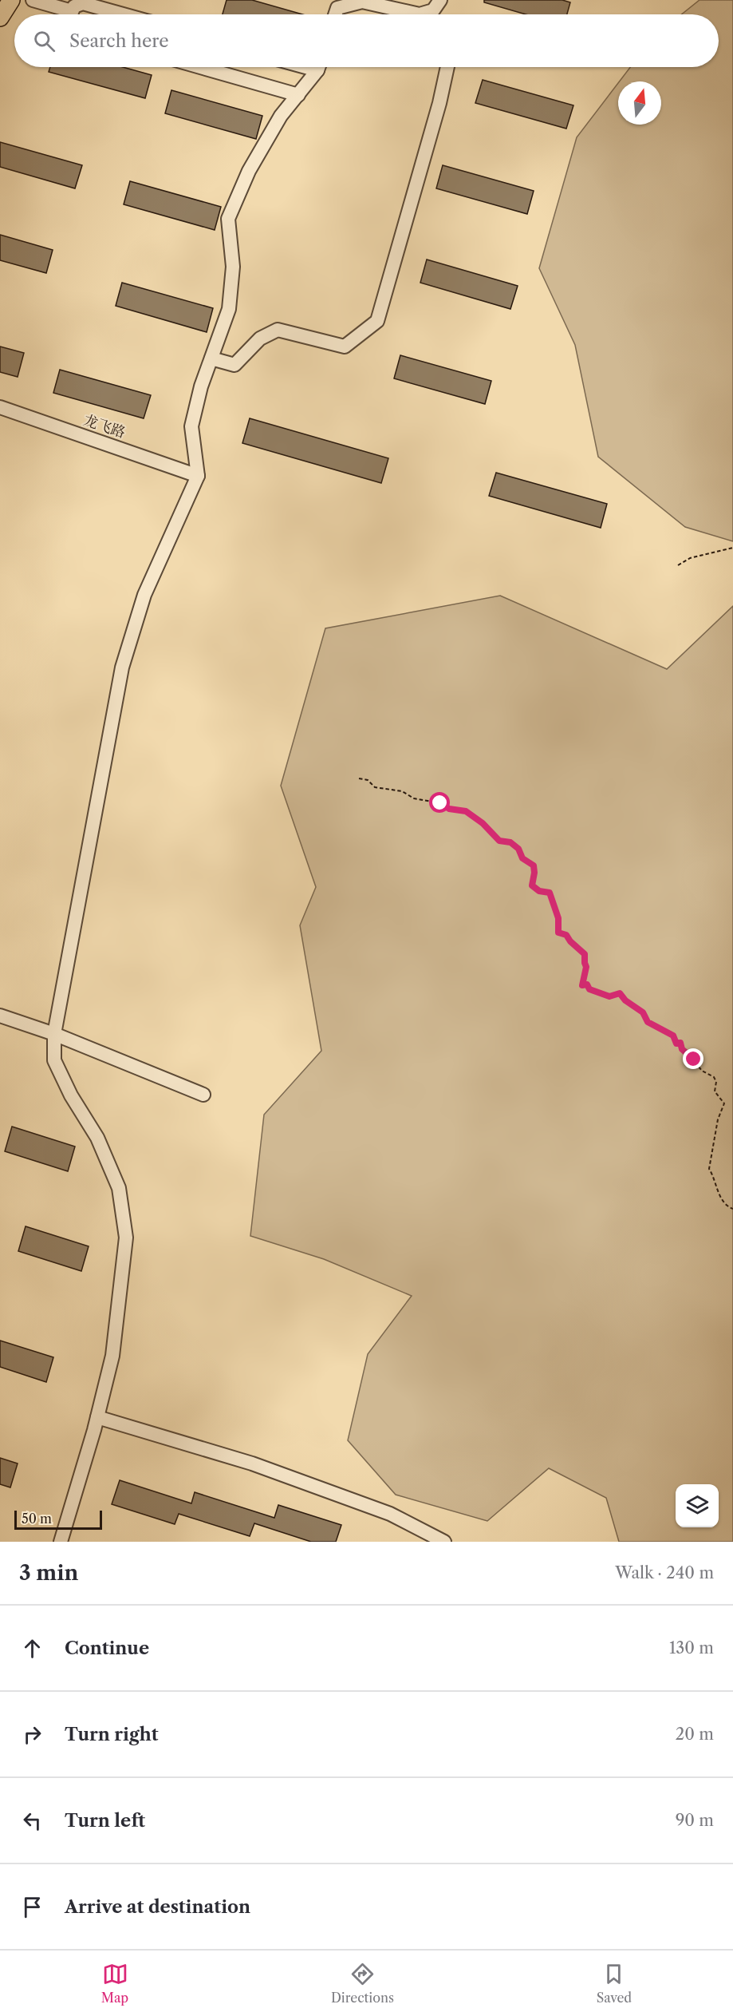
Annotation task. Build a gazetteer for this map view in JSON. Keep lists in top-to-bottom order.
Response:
{
  "streets": {
    "street": ["龙飞路"]
  },
  "scale_bar": "50 m",
  "north": "top",
  "page": {
    "search": "Search here",
    "scale": "50 m",
    "heading": ["3 min", "Walk · 240 m"],
    "list": [
      ["Continue", "130 m"],
      ["Turn right", "20 m"],
      ["Turn left", "90 m"],
      "Arrive at destination"
    ],
    "nav": ["Map", "Directions", "Saved"]
  }
}
